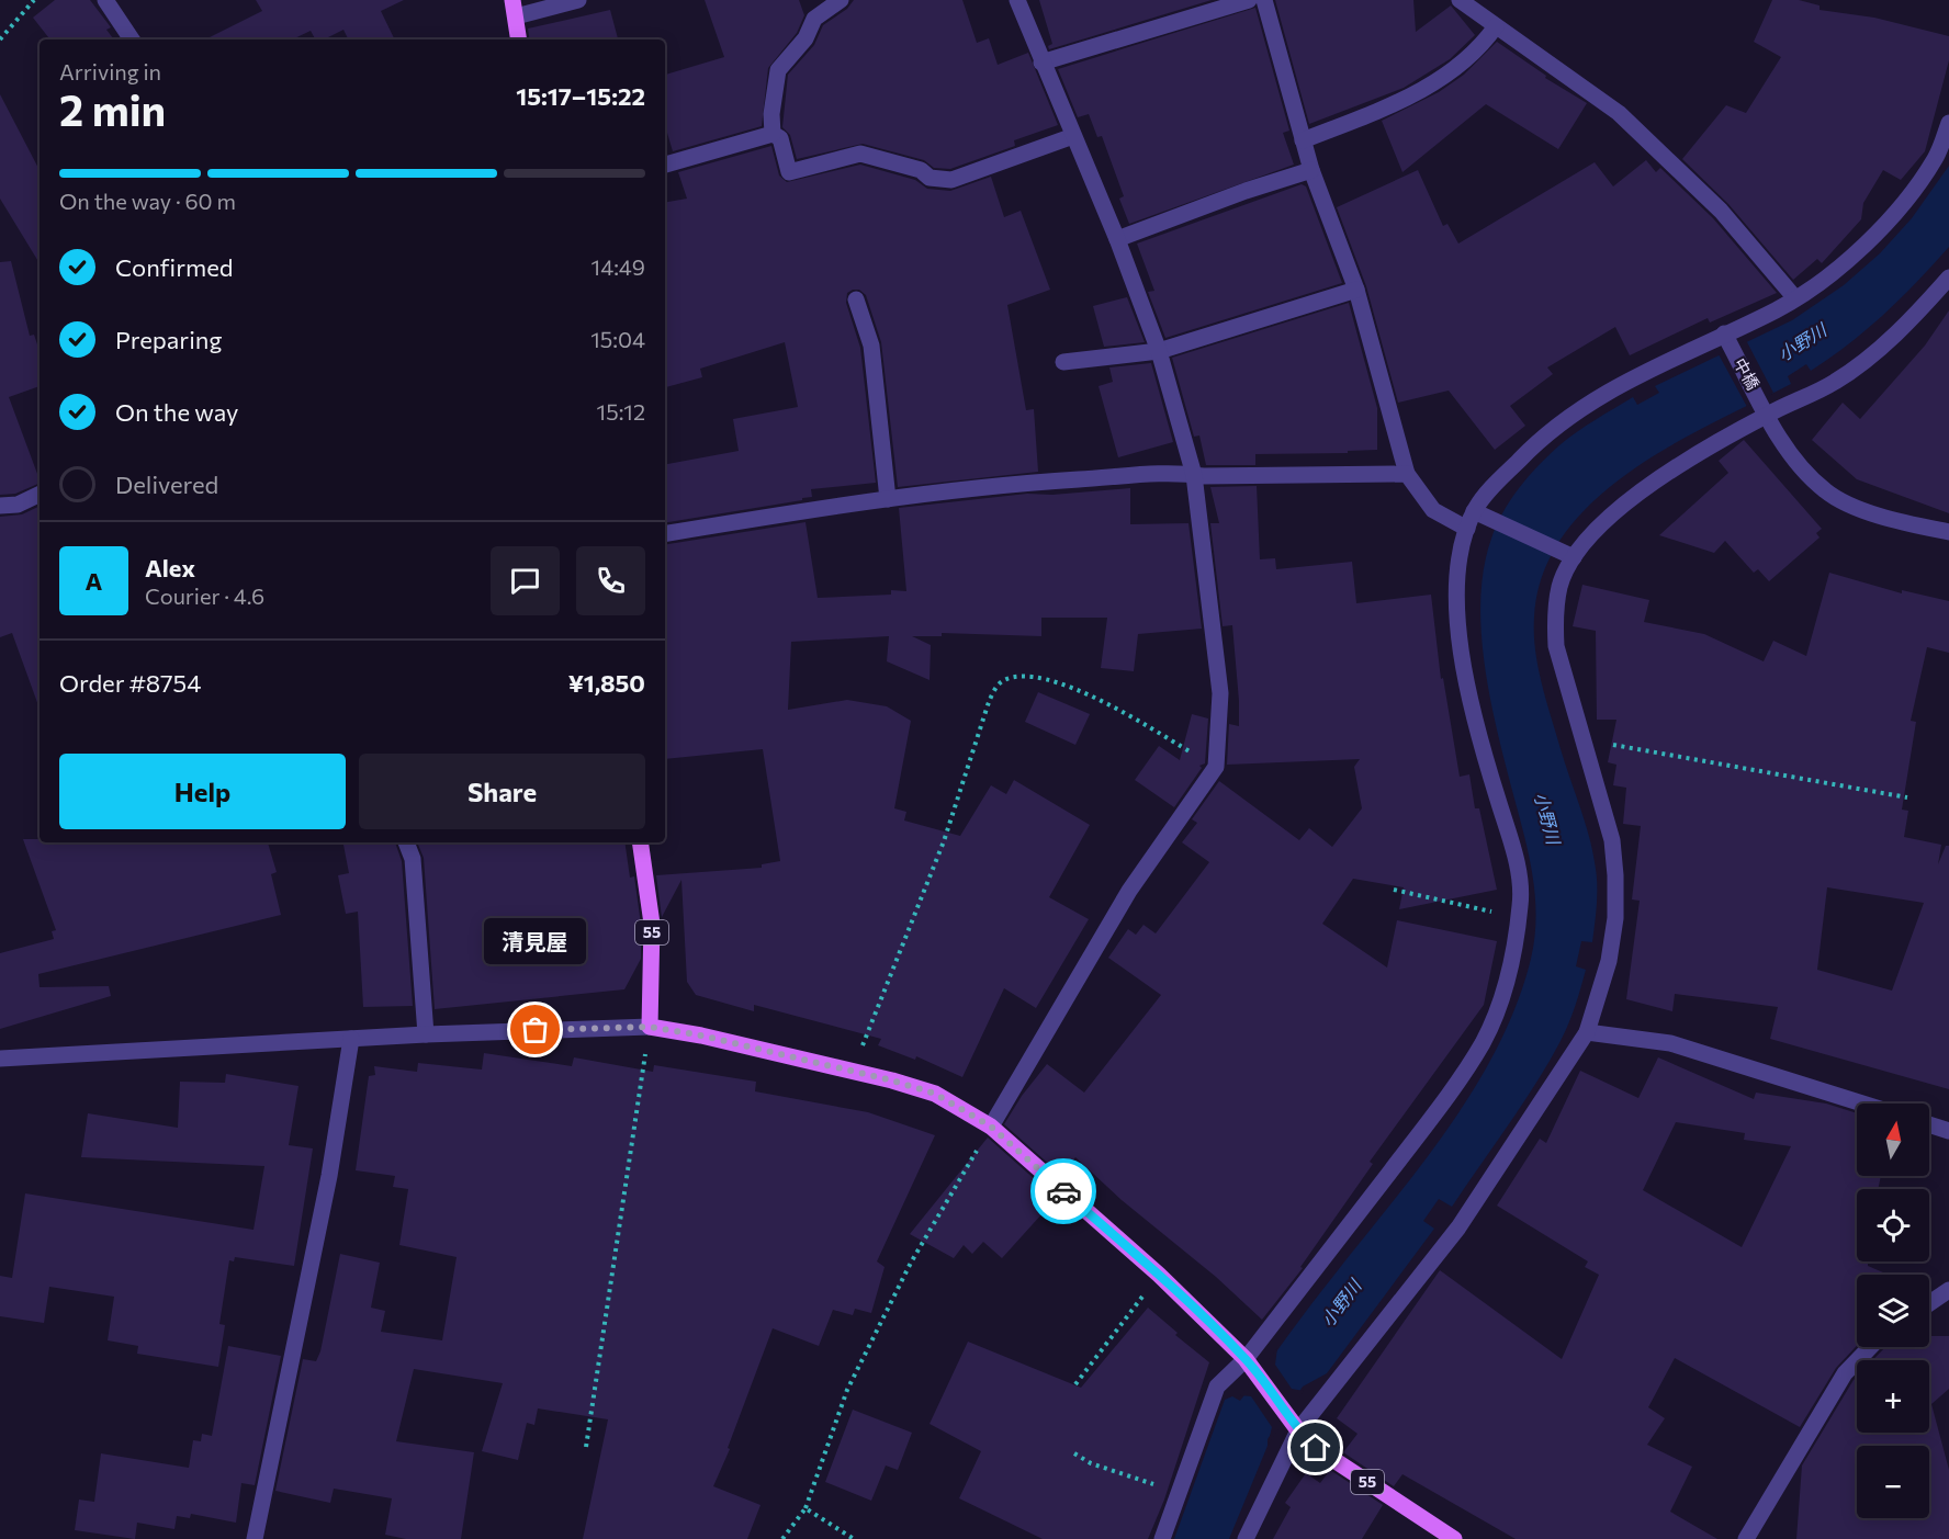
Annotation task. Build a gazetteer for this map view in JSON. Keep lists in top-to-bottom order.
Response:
{
  "streets": {
    "main road": ["55"],
    "street": ["中橋"]
  },
  "water": ["小野川"],
  "places": ["清見屋"],
  "north": "top",
  "page": {
    "heading": ["2 min", "Arriving in", "15:17–15:22"],
    "panel": [
      "Alex",
      "Courier · 4.6",
      "Order #8754",
      "¥1,850"
    ],
    "bar": "On the way · 60 m",
    "list": [
      ["Confirmed", "14:49"],
      ["Preparing", "15:04"],
      ["On the way", "15:12"],
      "Delivered"
    ],
    "round": "A",
    "buttons": ["Help", "Share"],
    "bubble": "清見屋",
    "map_buttons": ["+", "−"]
  }
}
